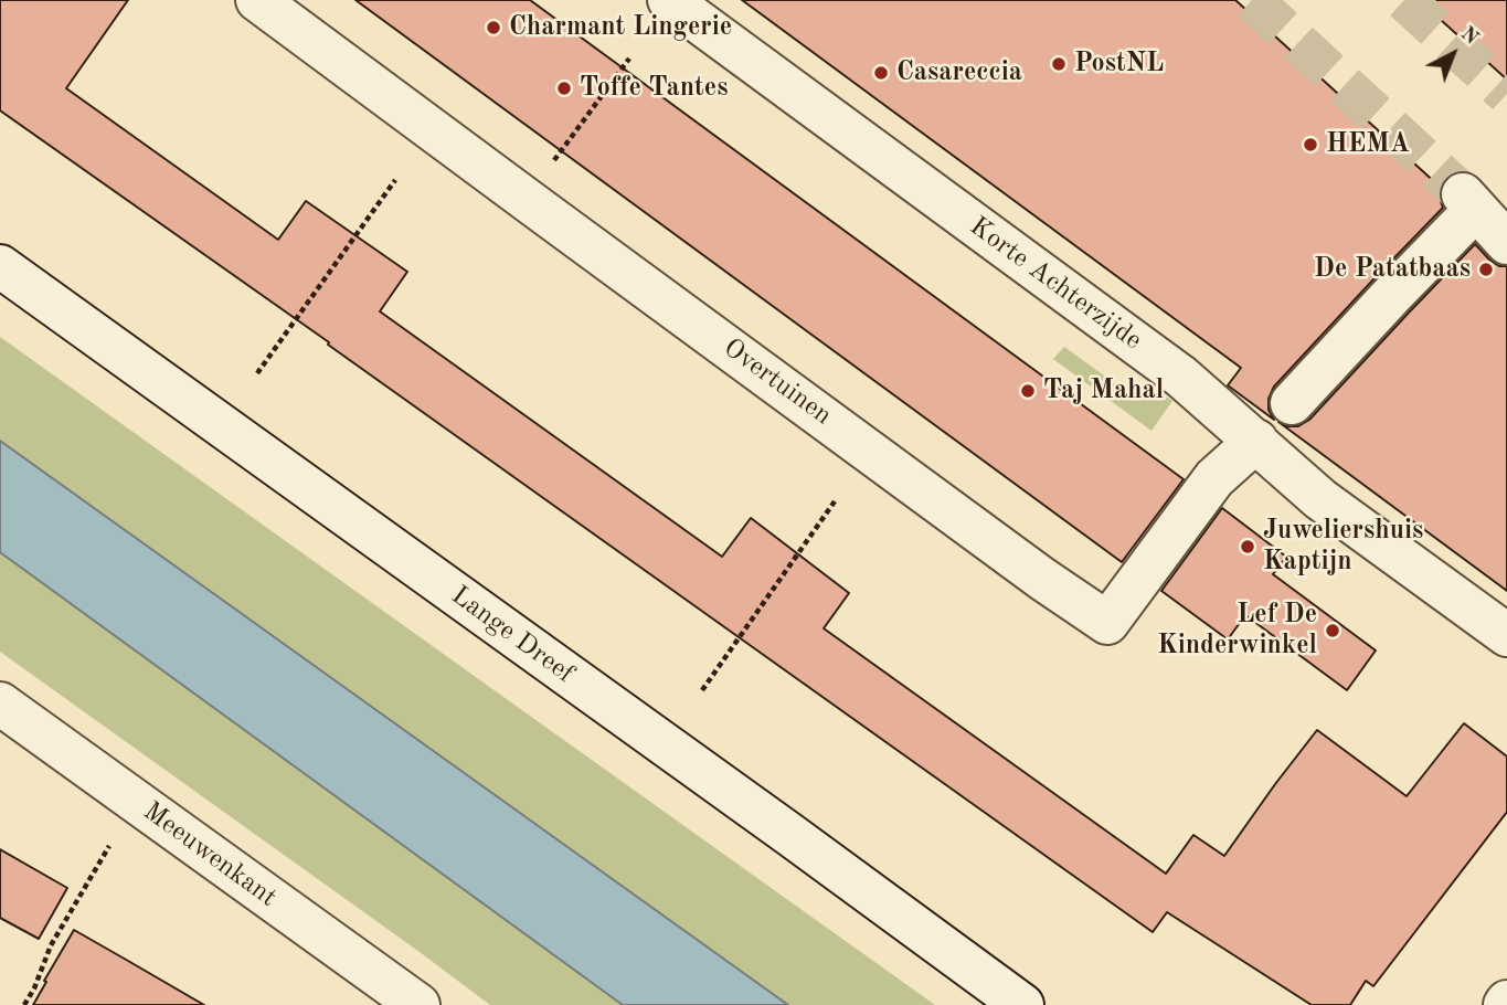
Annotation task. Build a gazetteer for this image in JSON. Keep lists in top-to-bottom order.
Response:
{
  "streets": {
    "street": [
      "Korte Achterzijde",
      "Overtuinen",
      "Lange Dreef",
      "Meeuwenkant"
    ]
  },
  "crossings": [
    ["Korte Achterzijde", "Overtuinen"]
  ],
  "places": [
    "Charmant Lingerie",
    "PostNL",
    "Casareccia",
    "Toffe Tantes",
    "HEMA",
    "De Patatbaas",
    "Taj Mahal",
    "Juweliershuis Kaptijn",
    "Lef De Kinderwinkel"
  ],
  "north": "top right"
}
